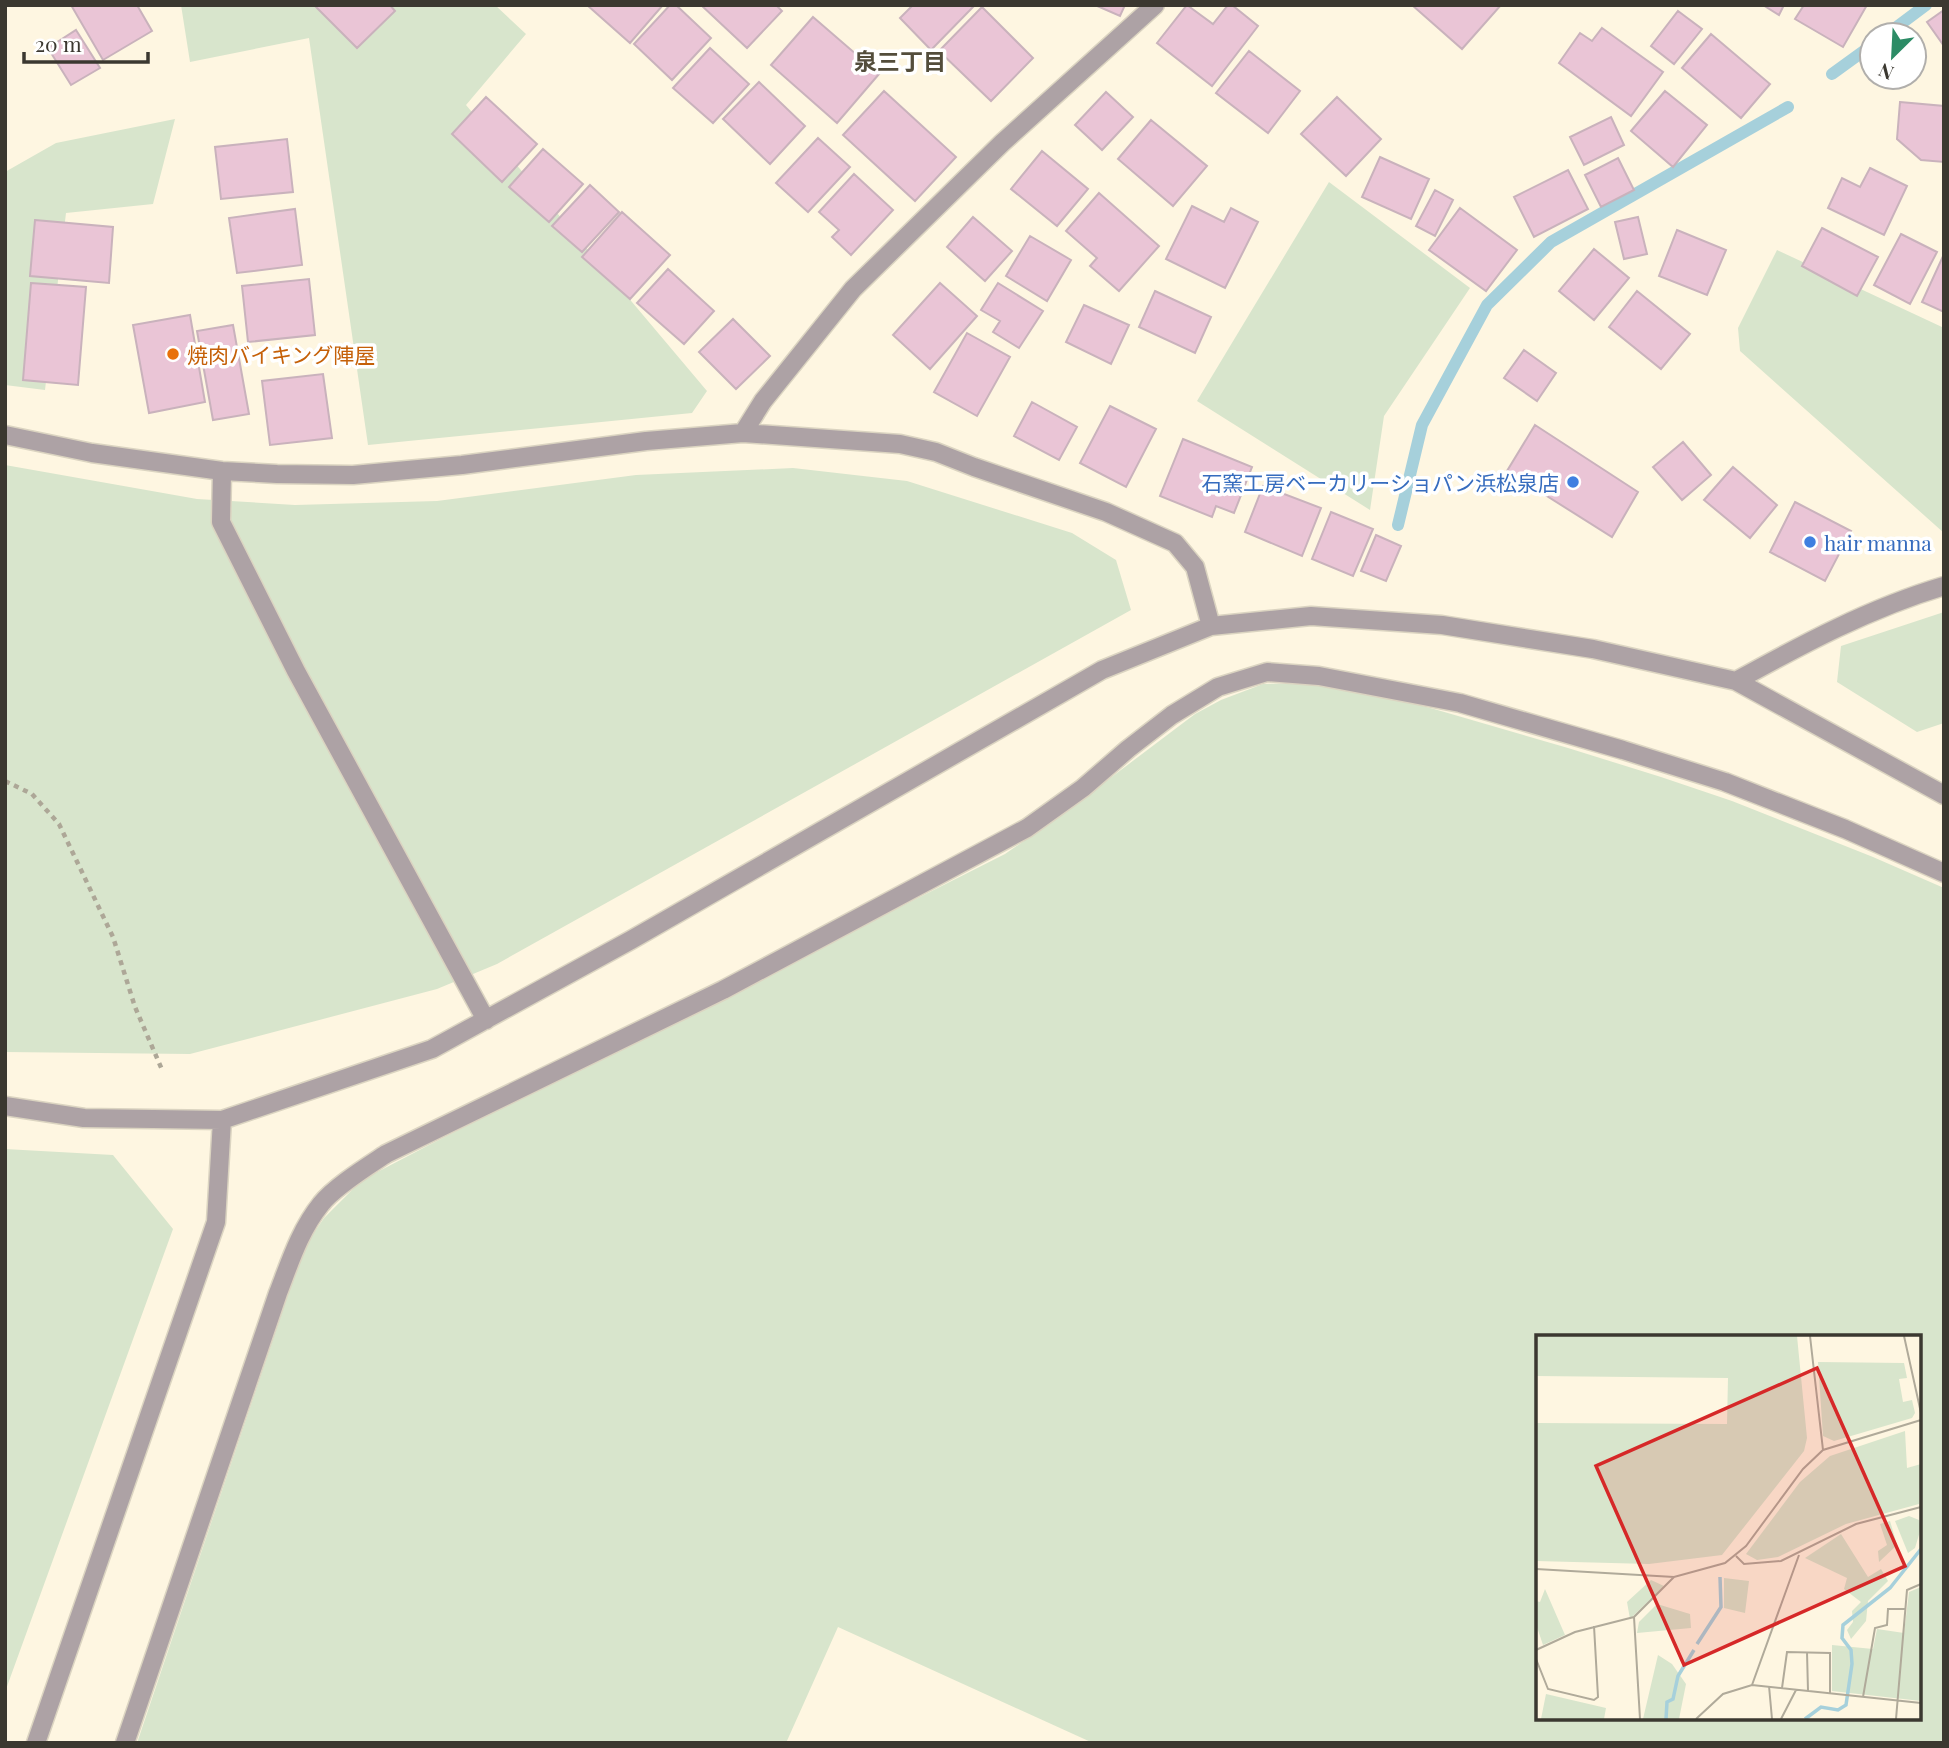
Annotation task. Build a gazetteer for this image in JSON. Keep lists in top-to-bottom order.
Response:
{
  "districts": ["泉三丁目"],
  "places": ["焼肉バイキング陣屋", "石窯工房ベーカリーショパン浜松泉店", "hair manna"],
  "scale_bar": "20 m",
  "north": "bottom left"
}
